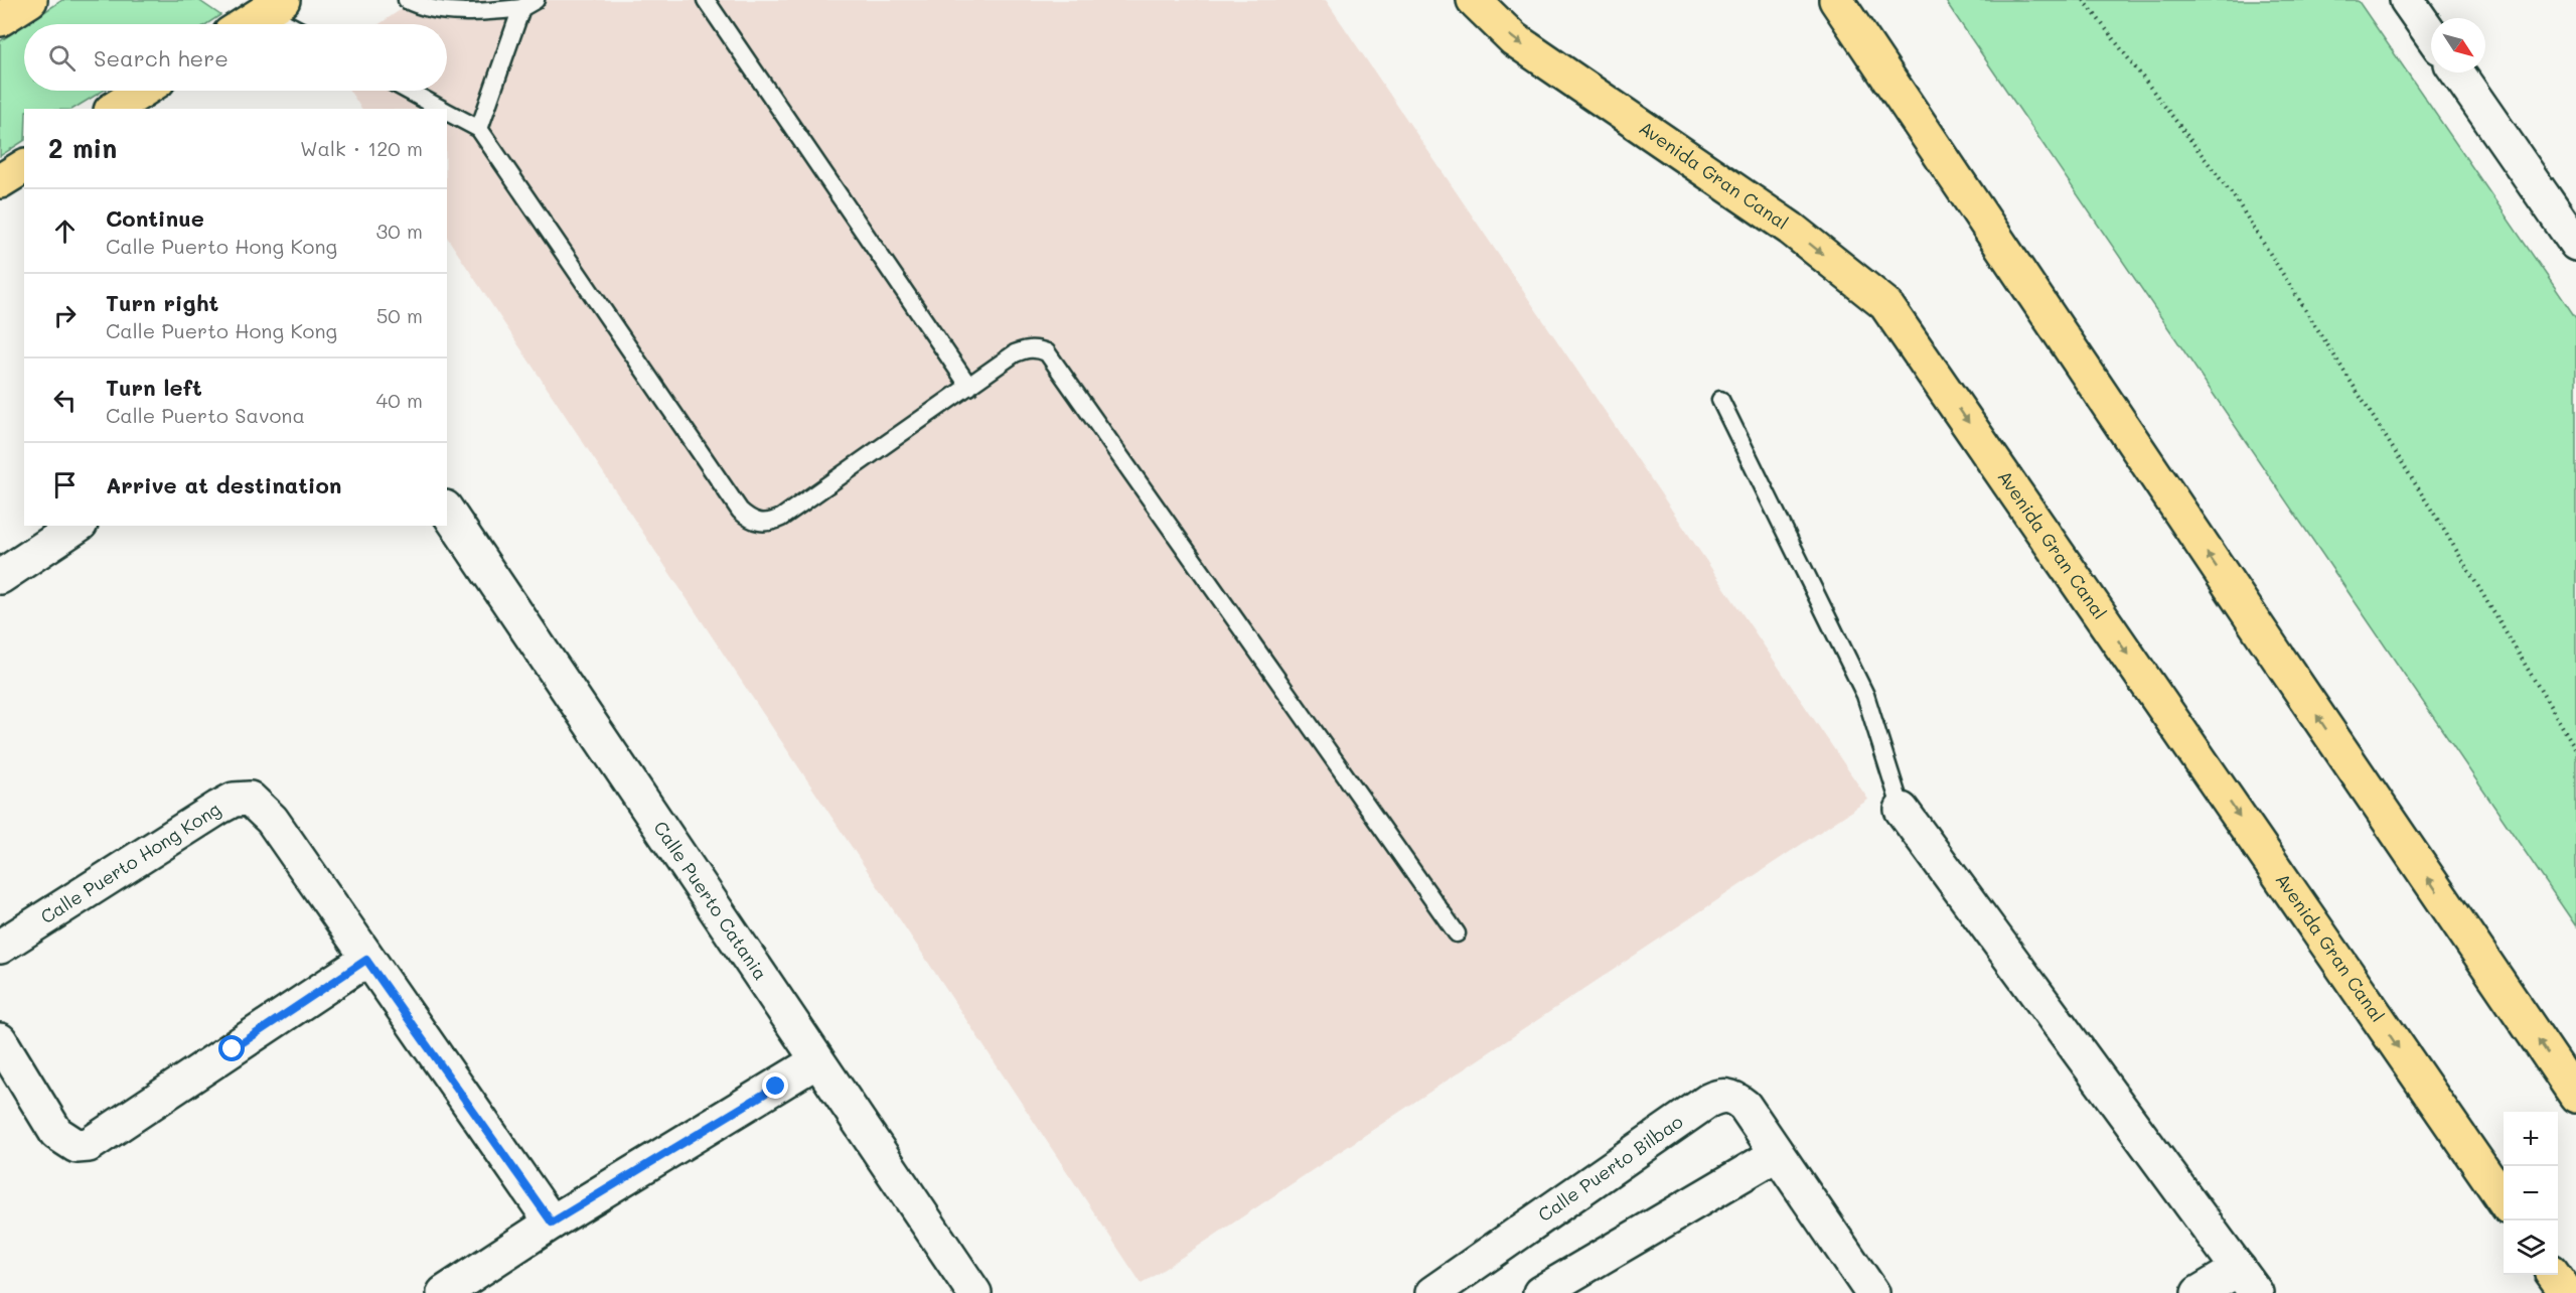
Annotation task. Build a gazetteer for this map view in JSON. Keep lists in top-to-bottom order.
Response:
{
  "streets": {
    "main road": ["Avenida Gran Canal"],
    "street": ["Calle Puerto Hong Kong", "Calle Puerto Catania", "Calle Puerto Bilbao"]
  },
  "north": "bottom right",
  "page": {
    "search": "Search here",
    "heading": ["2 min", "Walk · 120 m"],
    "list": [
      ["Continue", "Calle Puerto Hong Kong", "30 m"],
      ["Turn right", "Calle Puerto Hong Kong", "50 m"],
      ["Turn left", "Calle Puerto Savona", "40 m"],
      "Arrive at destination"
    ],
    "map_buttons": ["+", "−"]
  }
}
